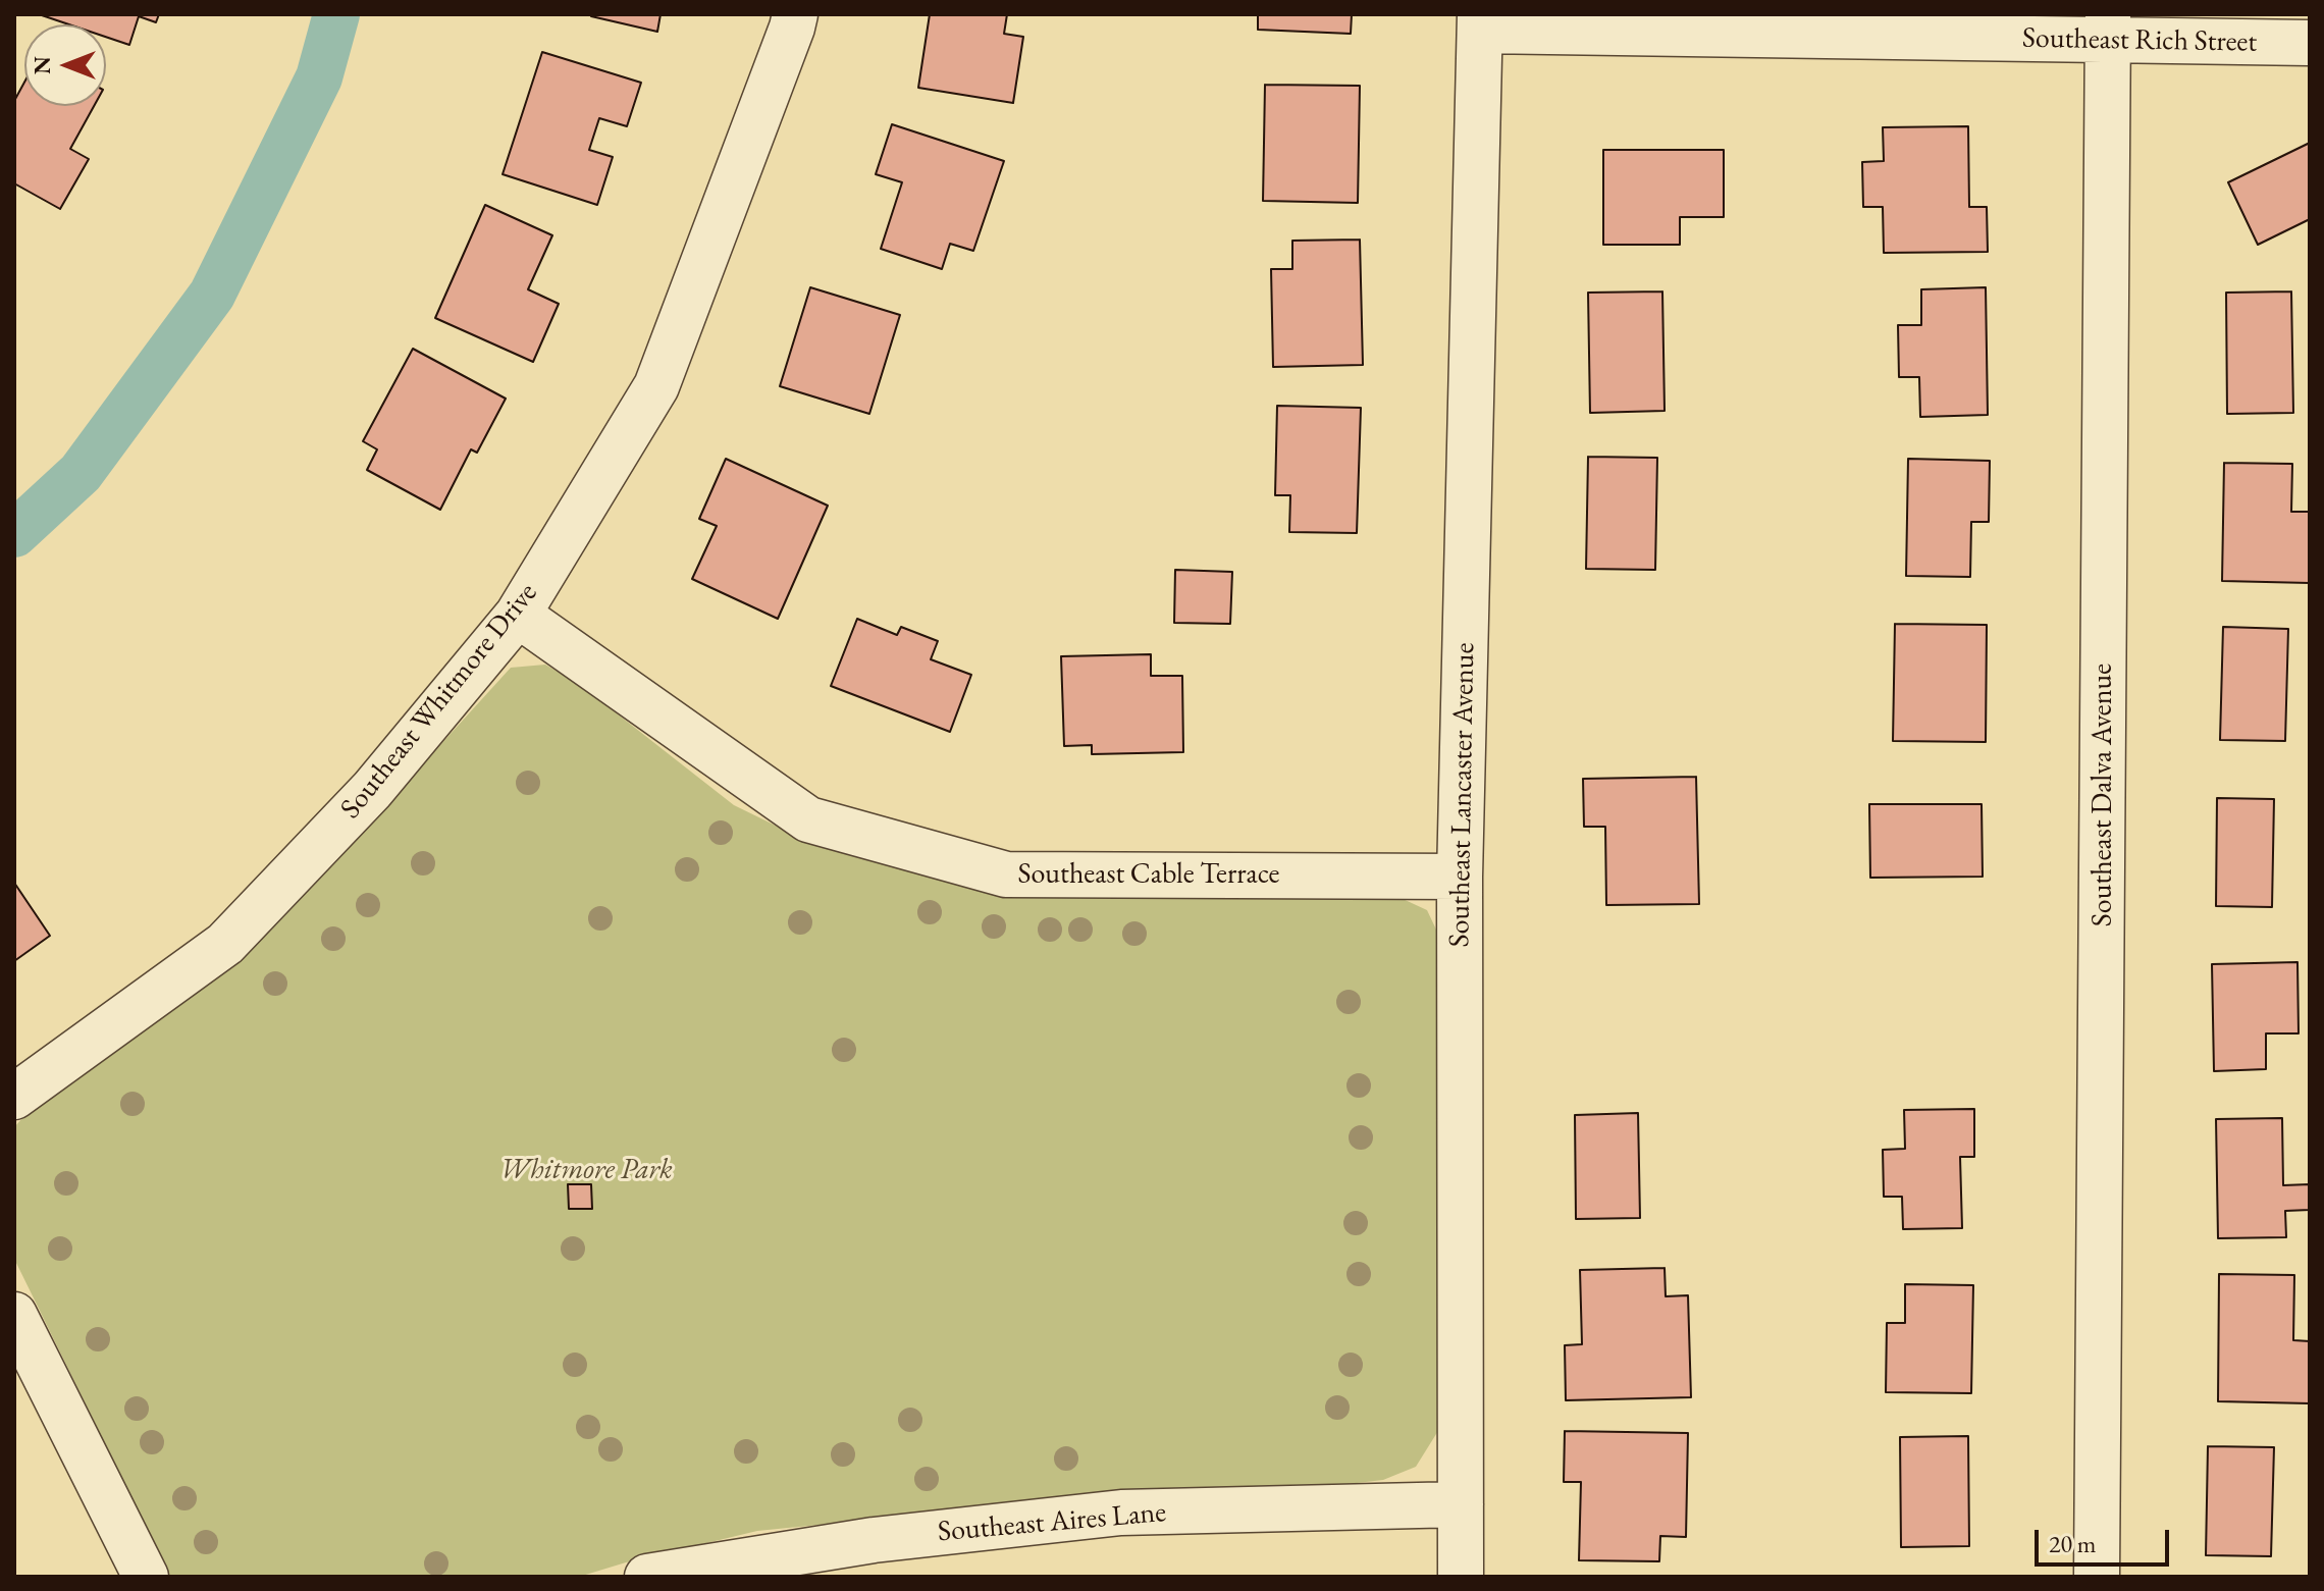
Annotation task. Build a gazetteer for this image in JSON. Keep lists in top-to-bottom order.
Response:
{
  "streets": {
    "street": [
      "Southeast Rich Street",
      "Southeast Whitmore Drive",
      "Southeast Lancaster Avenue",
      "Southeast Dalva Avenue",
      "Southeast Cable Terrace",
      "Southeast Aires Lane"
    ]
  },
  "crossings": [
    ["Southeast Rich Street", "Southeast Lancaster Avenue"],
    ["Southeast Rich Street", "Southeast Dalva Avenue"],
    ["Southeast Whitmore Drive", "Southeast Cable Terrace"],
    ["Southeast Lancaster Avenue", "Southeast Cable Terrace"],
    ["Southeast Lancaster Avenue", "Southeast Aires Lane"]
  ],
  "parks": ["Whitmore Park"],
  "scale_bar": "20 m",
  "north": "left"
}
